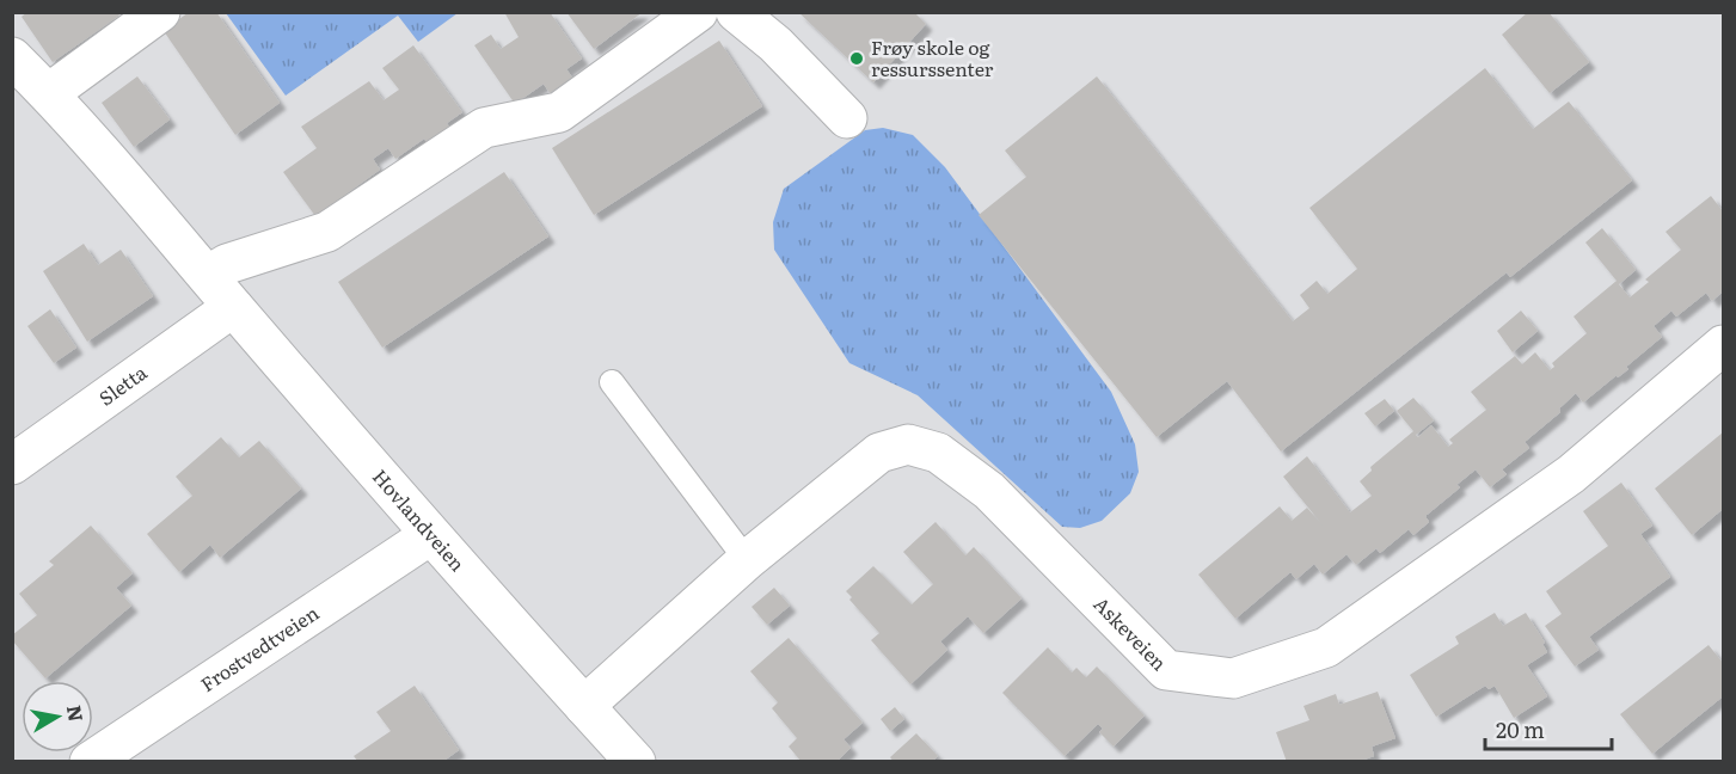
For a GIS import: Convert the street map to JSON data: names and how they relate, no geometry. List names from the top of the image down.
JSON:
{
  "streets": {
    "street": [
      "Sletta",
      "Hovlandveien",
      "Askeveien",
      "Frostvedtveien"
    ]
  },
  "crossings": [
    ["Sletta", "Hovlandveien"],
    ["Hovlandveien", "Askeveien"],
    ["Hovlandveien", "Frostvedtveien"]
  ],
  "places": ["Frøy skole og ressurssenter"],
  "scale_bar": "20 m",
  "north": "right"
}
